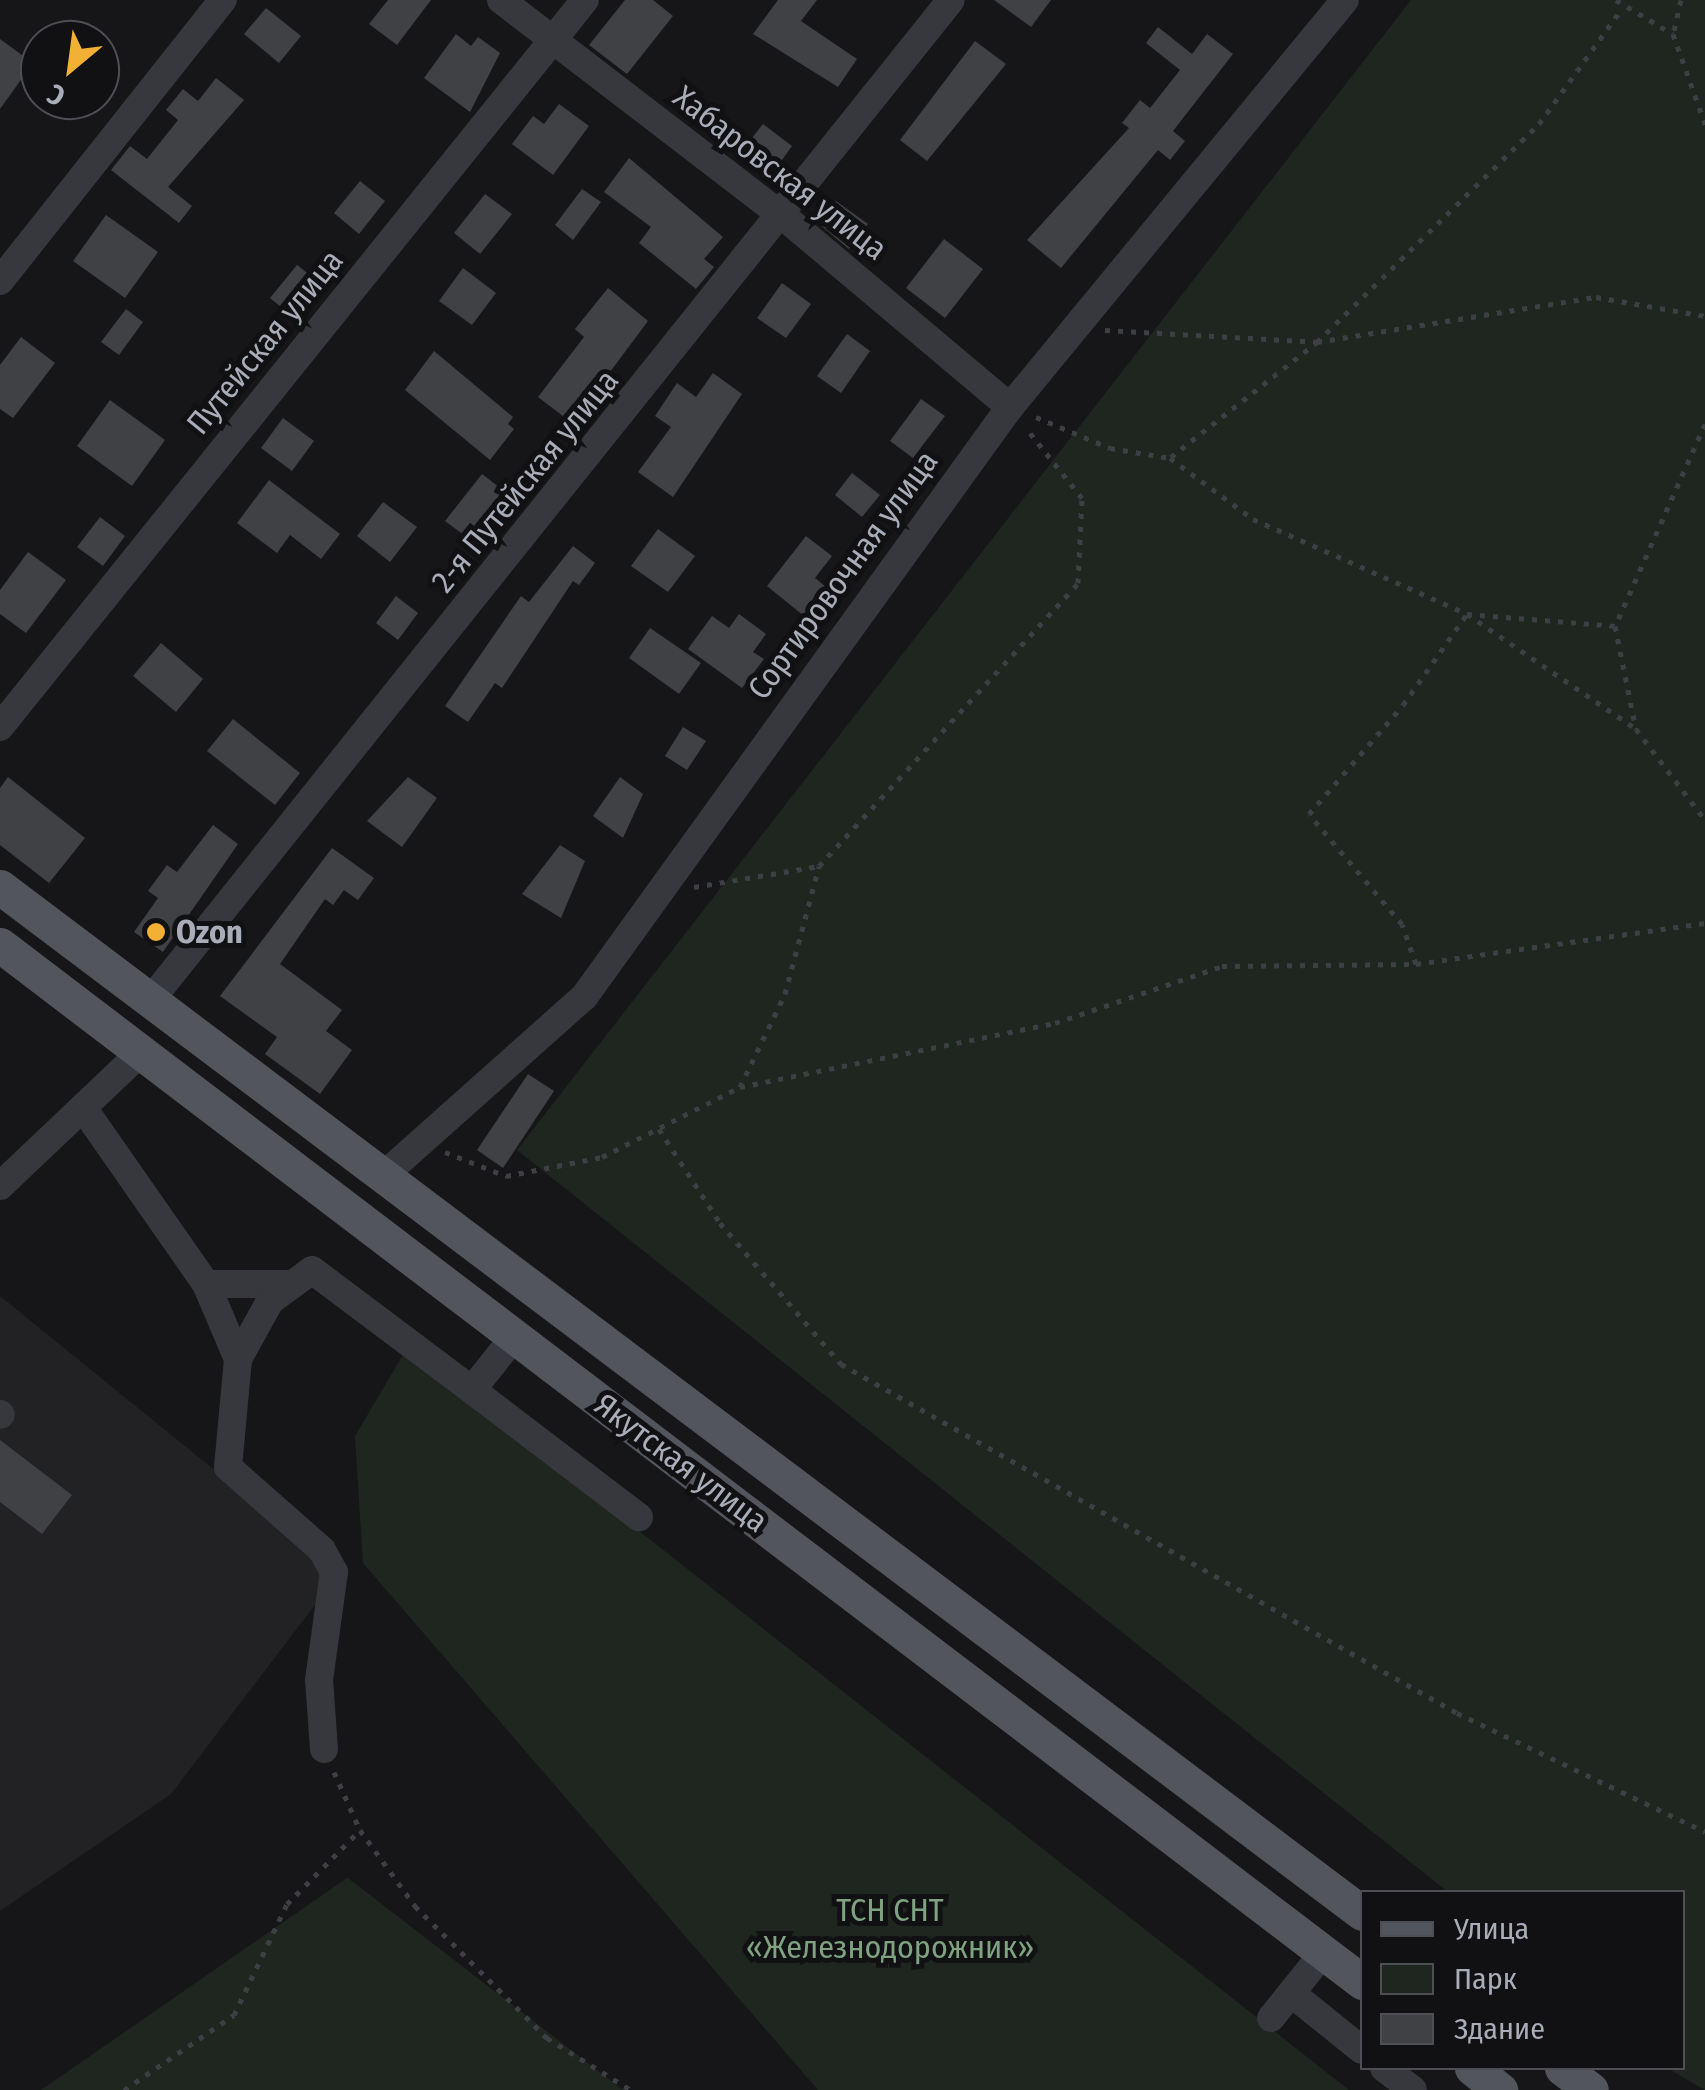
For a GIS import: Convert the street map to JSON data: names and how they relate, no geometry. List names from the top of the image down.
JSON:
{
  "streets": {
    "main road": ["Якутская улица"],
    "street": [
      "Хабаровская улица",
      "Путейская улица",
      "2-я Путейская улица",
      "Сортировочная улица"
    ]
  },
  "crossings": [
    ["Хабаровская улица", "Путейская улица"],
    ["Хабаровская улица", "2-я Путейская улица"],
    ["Хабаровская улица", "Сортировочная улица"],
    ["2-я Путейская улица", "Якутская улица"],
    ["Сортировочная улица", "Якутская улица"]
  ],
  "parks": ["ТСН СНТ «Железнодорожник»"],
  "places": ["Ozon"],
  "legend": ["Улица", "Парк", "Здание"],
  "north": "bottom left"
}
